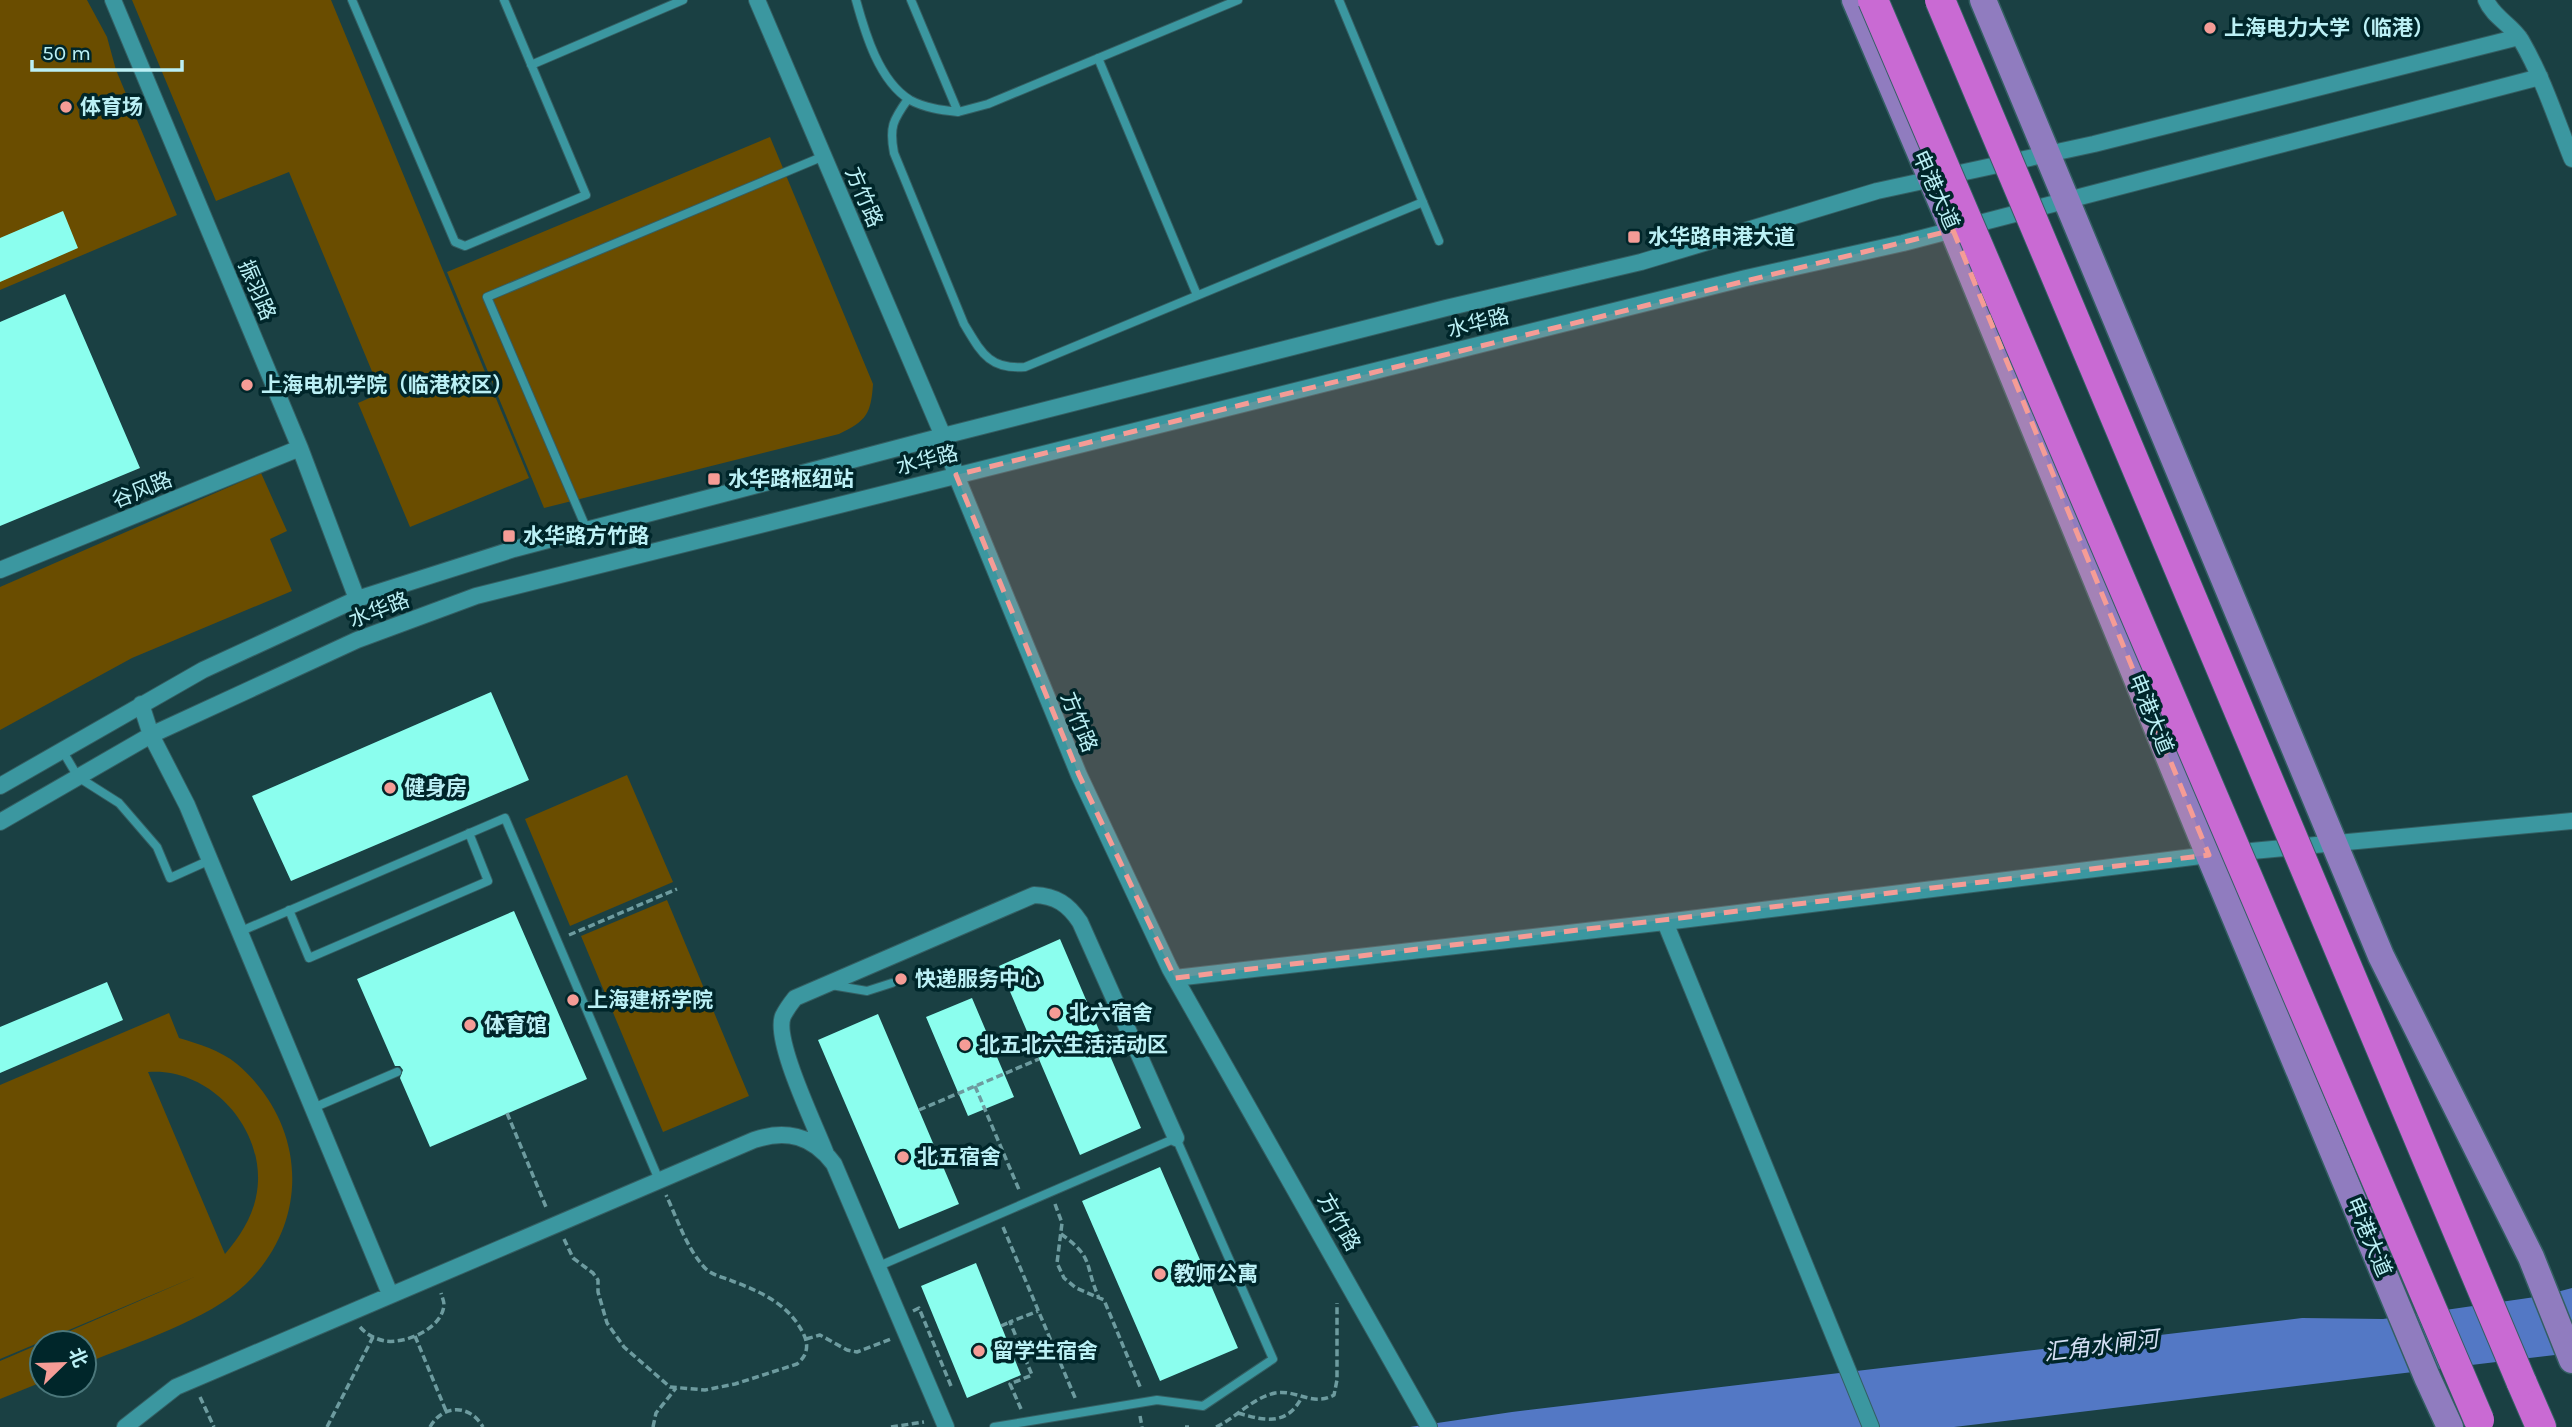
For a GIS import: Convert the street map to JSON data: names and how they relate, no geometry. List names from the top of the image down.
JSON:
{
  "streets": {
    "main road": ["申港大道"],
    "street": [
      "方竹路",
      "振羽路",
      "水华路",
      "谷风路"
    ]
  },
  "crossings": [
    ["申港大道", "水华路"],
    ["方竹路", "水华路"],
    ["振羽路", "水华路"],
    ["振羽路", "谷风路"]
  ],
  "water": ["汇角水闸河"],
  "places": {
    "other": [
      "上海电力大学（临港）",
      "体育场",
      "上海电机学院（临港校区）",
      "健身房",
      "快递服务中心",
      "上海建桥学院",
      "北六宿舍",
      "体育馆",
      "北五北六生活活动区",
      "北五宿舍",
      "教师公寓",
      "留学生宿舍"
    ],
    "transit": ["水华路申港大道", "水华路枢纽站", "水华路方竹路"]
  },
  "scale_bar": "50 m",
  "north": "top right"
}
